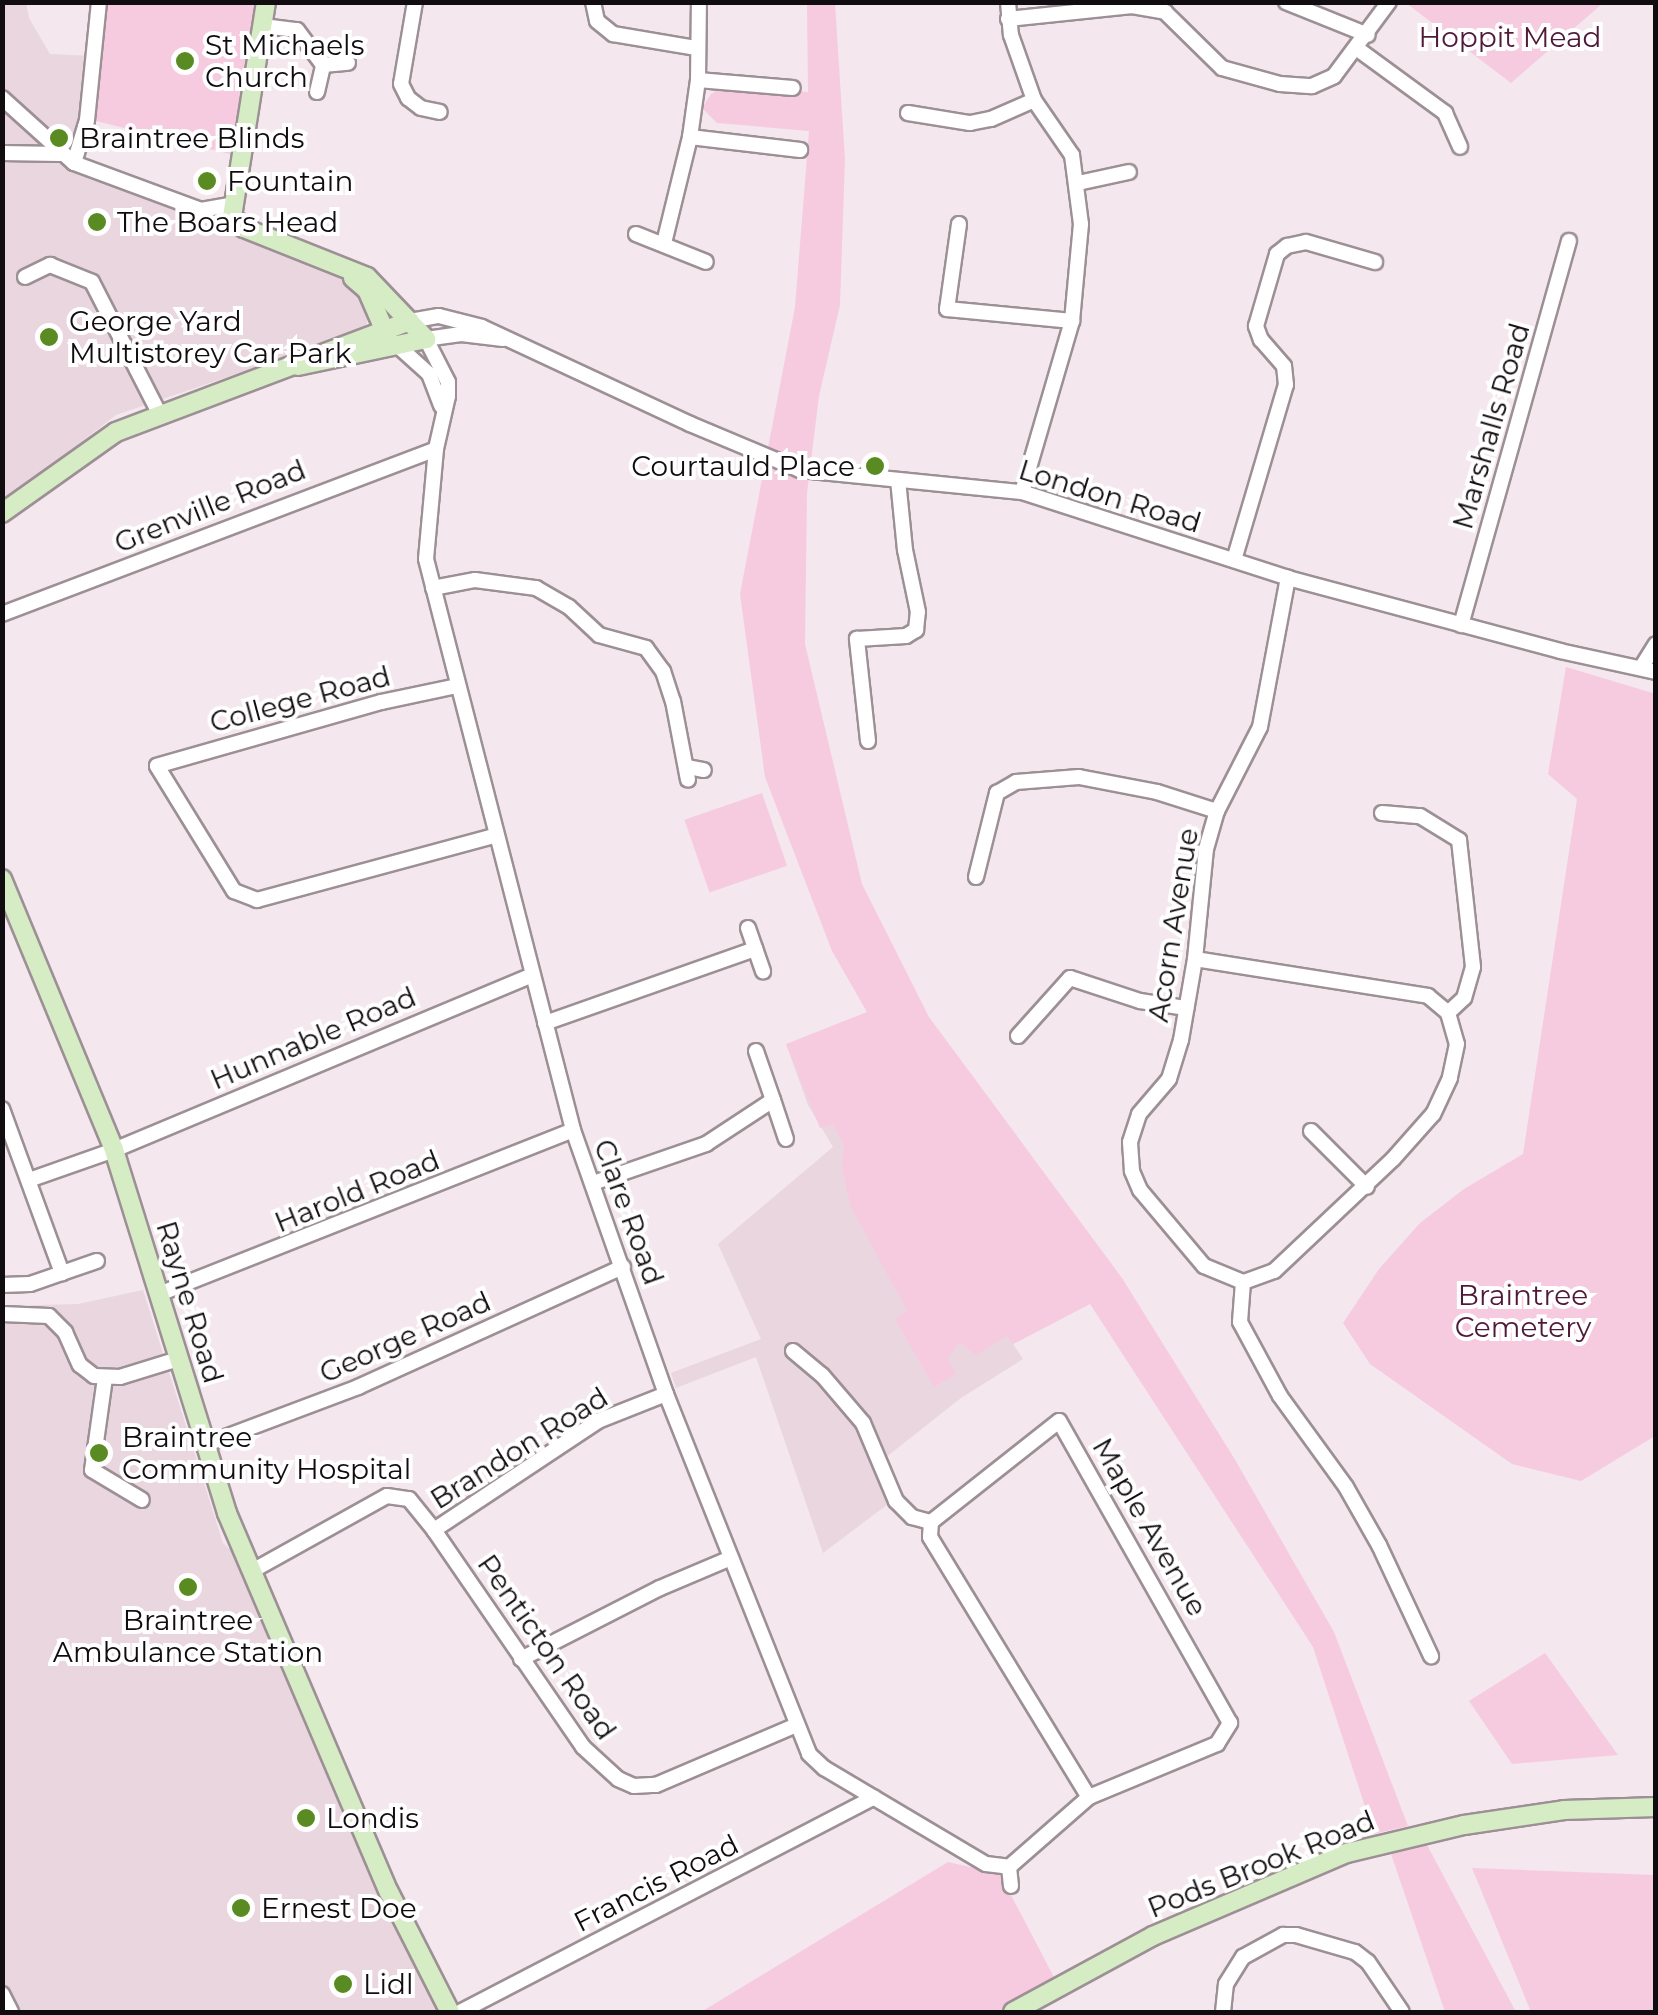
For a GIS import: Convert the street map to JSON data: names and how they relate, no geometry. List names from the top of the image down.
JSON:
{
  "streets": {
    "main road": ["Rayne Road", "Pods Brook Road"],
    "street": [
      "Marshalls Road",
      "London Road",
      "Grenville Road",
      "College Road",
      "Acorn Avenue",
      "Hunnable Road",
      "Harold Road",
      "Clare Road",
      "George Road",
      "Brandon Road",
      "Maple Avenue",
      "Penticton Road",
      "Francis Road"
    ]
  },
  "crossings": [
    ["Marshalls Road", "London Road"],
    ["London Road", "Acorn Avenue"],
    ["London Road", "Clare Road"],
    ["Grenville Road", "Clare Road"],
    ["College Road", "Clare Road"],
    ["Hunnable Road", "Clare Road"],
    ["Hunnable Road", "Rayne Road"],
    ["Harold Road", "Clare Road"],
    ["Harold Road", "Rayne Road"],
    ["Clare Road", "George Road"],
    ["Clare Road", "Brandon Road"],
    ["Clare Road", "Penticton Road"],
    ["Clare Road", "Francis Road"],
    ["Rayne Road", "George Road"],
    ["Rayne Road", "Brandon Road"],
    ["Brandon Road", "Penticton Road"]
  ],
  "parks": ["Hoppit Mead", "Braintree Cemetery"],
  "places": [
    "St Michaels Church",
    "Braintree Blinds",
    "Fountain",
    "The Boars Head",
    "George Yard Multistorey Car Park",
    "Courtauld Place",
    "Braintree Community Hospital",
    "Braintree Ambulance Station",
    "Londis",
    "Ernest Doe",
    "Lidl"
  ]
}
